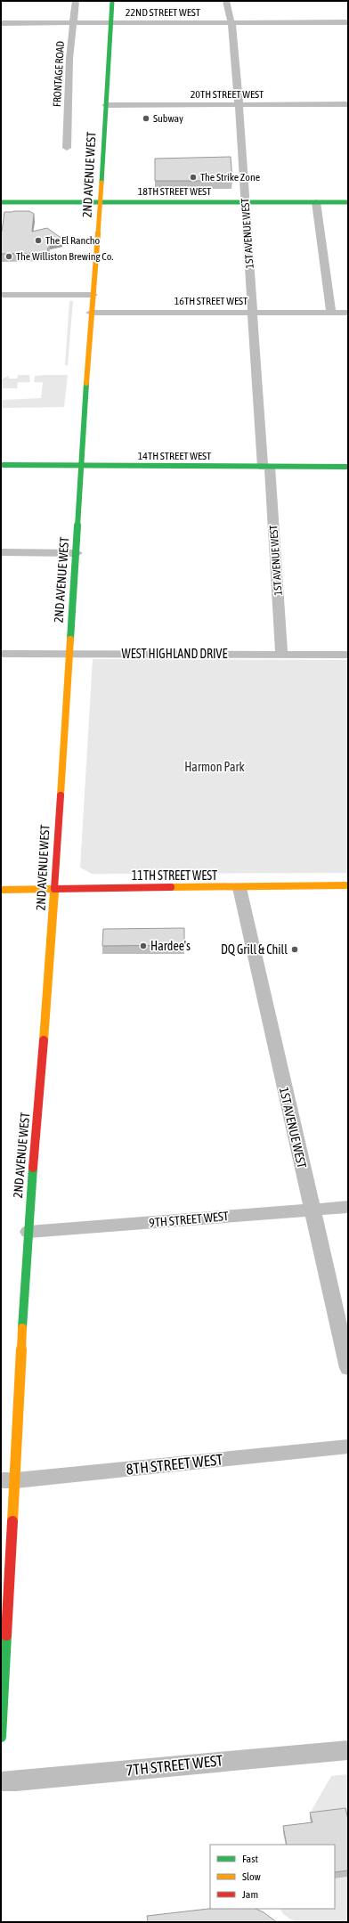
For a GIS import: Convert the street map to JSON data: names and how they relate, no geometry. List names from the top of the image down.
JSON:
{
  "streets": {
    "main road": [
      "2ND AVENUE WEST",
      "18TH STREET WEST",
      "14TH STREET WEST",
      "11TH STREET WEST"
    ],
    "street": [
      "22ND STREET WEST",
      "FRONTAGE ROAD",
      "20TH STREET WEST",
      "1ST AVENUE WEST",
      "16TH STREET WEST",
      "WEST HIGHLAND DRIVE",
      "9TH STREET WEST",
      "8TH STREET WEST",
      "7TH STREET WEST"
    ]
  },
  "crossings": [
    ["22ND STREET WEST", "FRONTAGE ROAD"],
    ["22ND STREET WEST", "2ND AVENUE WEST"],
    ["22ND STREET WEST", "1ST AVENUE WEST"],
    ["20TH STREET WEST", "2ND AVENUE WEST"],
    ["20TH STREET WEST", "1ST AVENUE WEST"],
    ["2ND AVENUE WEST", "18TH STREET WEST"],
    ["2ND AVENUE WEST", "16TH STREET WEST"],
    ["2ND AVENUE WEST", "14TH STREET WEST"],
    ["2ND AVENUE WEST", "WEST HIGHLAND DRIVE"],
    ["2ND AVENUE WEST", "11TH STREET WEST"],
    ["2ND AVENUE WEST", "9TH STREET WEST"],
    ["2ND AVENUE WEST", "8TH STREET WEST"],
    ["18TH STREET WEST", "1ST AVENUE WEST"],
    ["1ST AVENUE WEST", "16TH STREET WEST"],
    ["1ST AVENUE WEST", "14TH STREET WEST"],
    ["1ST AVENUE WEST", "WEST HIGHLAND DRIVE"],
    ["1ST AVENUE WEST", "11TH STREET WEST"],
    ["1ST AVENUE WEST", "9TH STREET WEST"]
  ],
  "parks": ["Harmon Park"],
  "places": [
    "Subway",
    "The Strike Zone",
    "The El Rancho",
    "The Williston Brewing Co.",
    "Hardee's",
    "DQ Grill & Chill"
  ],
  "legend": ["Fast", "Slow", "Jam"]
}
